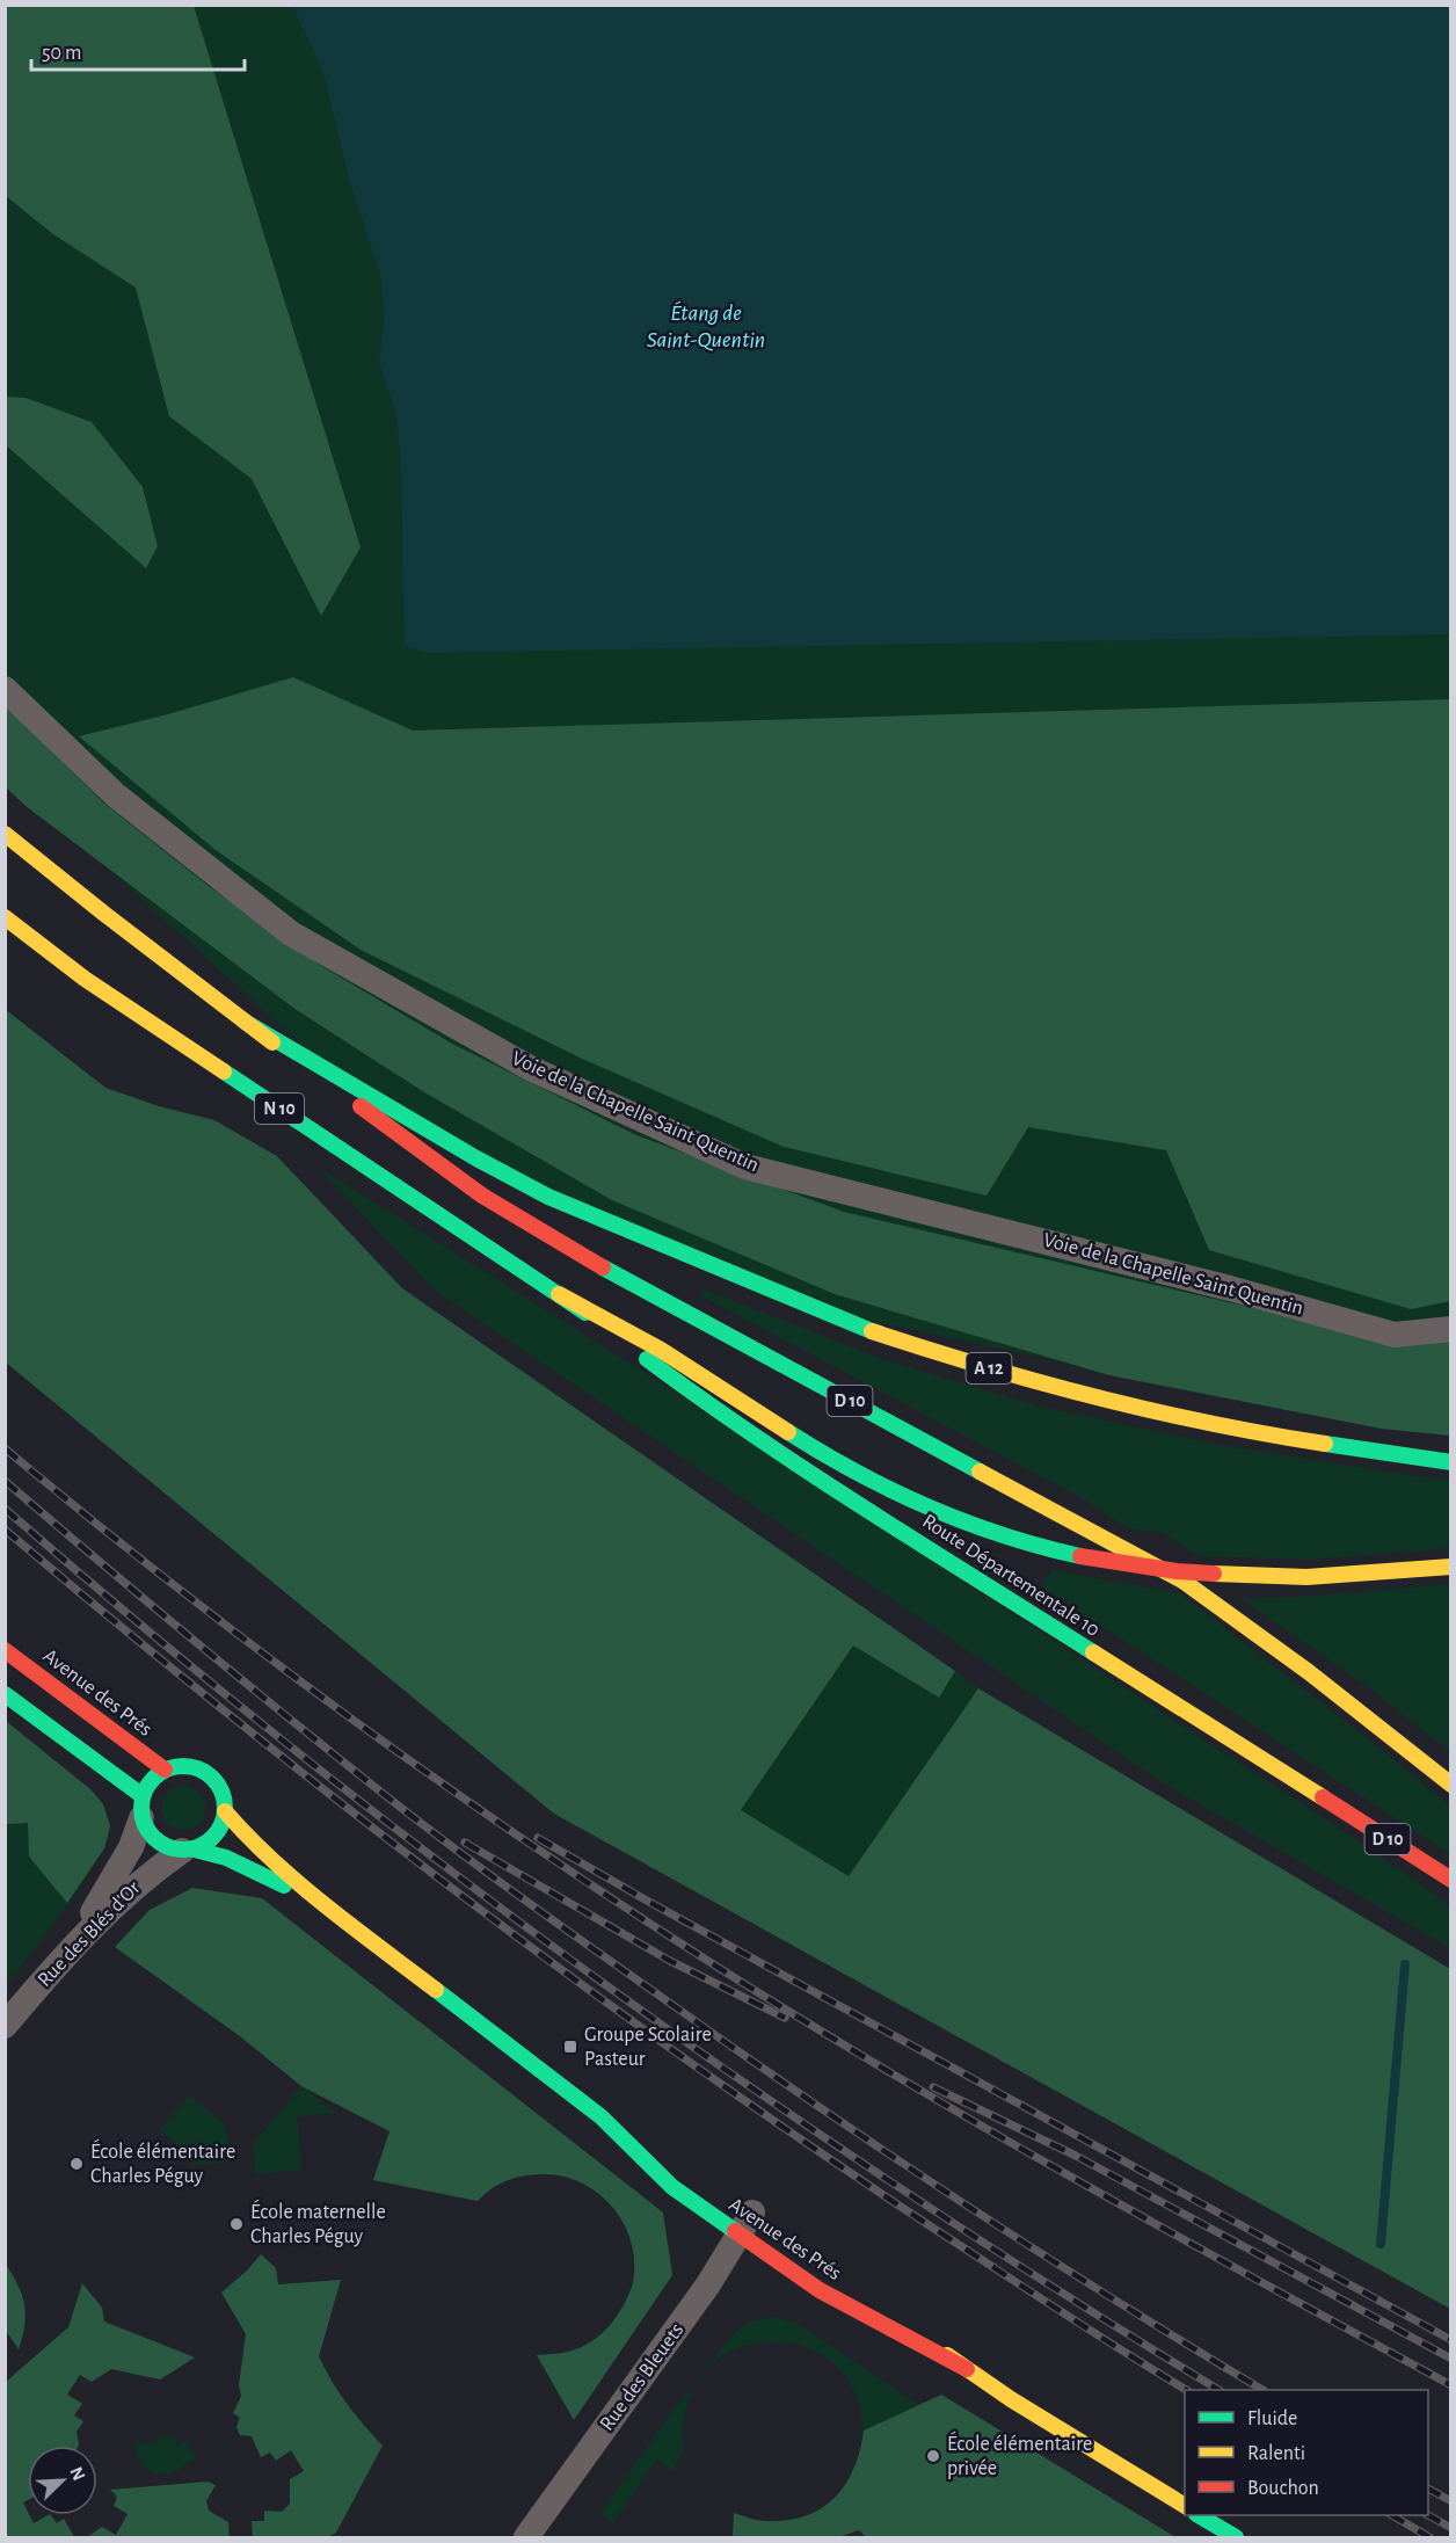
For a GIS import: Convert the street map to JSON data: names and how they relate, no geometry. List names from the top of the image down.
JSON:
{
  "streets": {
    "main road": [
      "N 10",
      "A 12",
      "D 10",
      "Route Départementale 10",
      "Avenue des Prés"
    ],
    "street": ["Voie de la Chapelle Saint Quentin", "Rue des Blés d'Or", "Rue des Bleuets"]
  },
  "crossings": [
    ["N 10", "Route Départementale 10"],
    ["A 12", "D 10"],
    ["Avenue des Prés", "Rue des Blés d'Or"],
    ["Avenue des Prés", "Rue des Bleuets"]
  ],
  "water": ["Étang de Saint-Quentin"],
  "places": {
    "transit": ["Groupe Scolaire Pasteur"],
    "other": ["École élémentaire Charles Péguy", "École maternelle Charles Péguy", "École élémentaire privée"]
  },
  "legend": ["Fluide", "Ralenti", "Bouchon"],
  "scale_bar": "50 m",
  "north": "top right"
}
